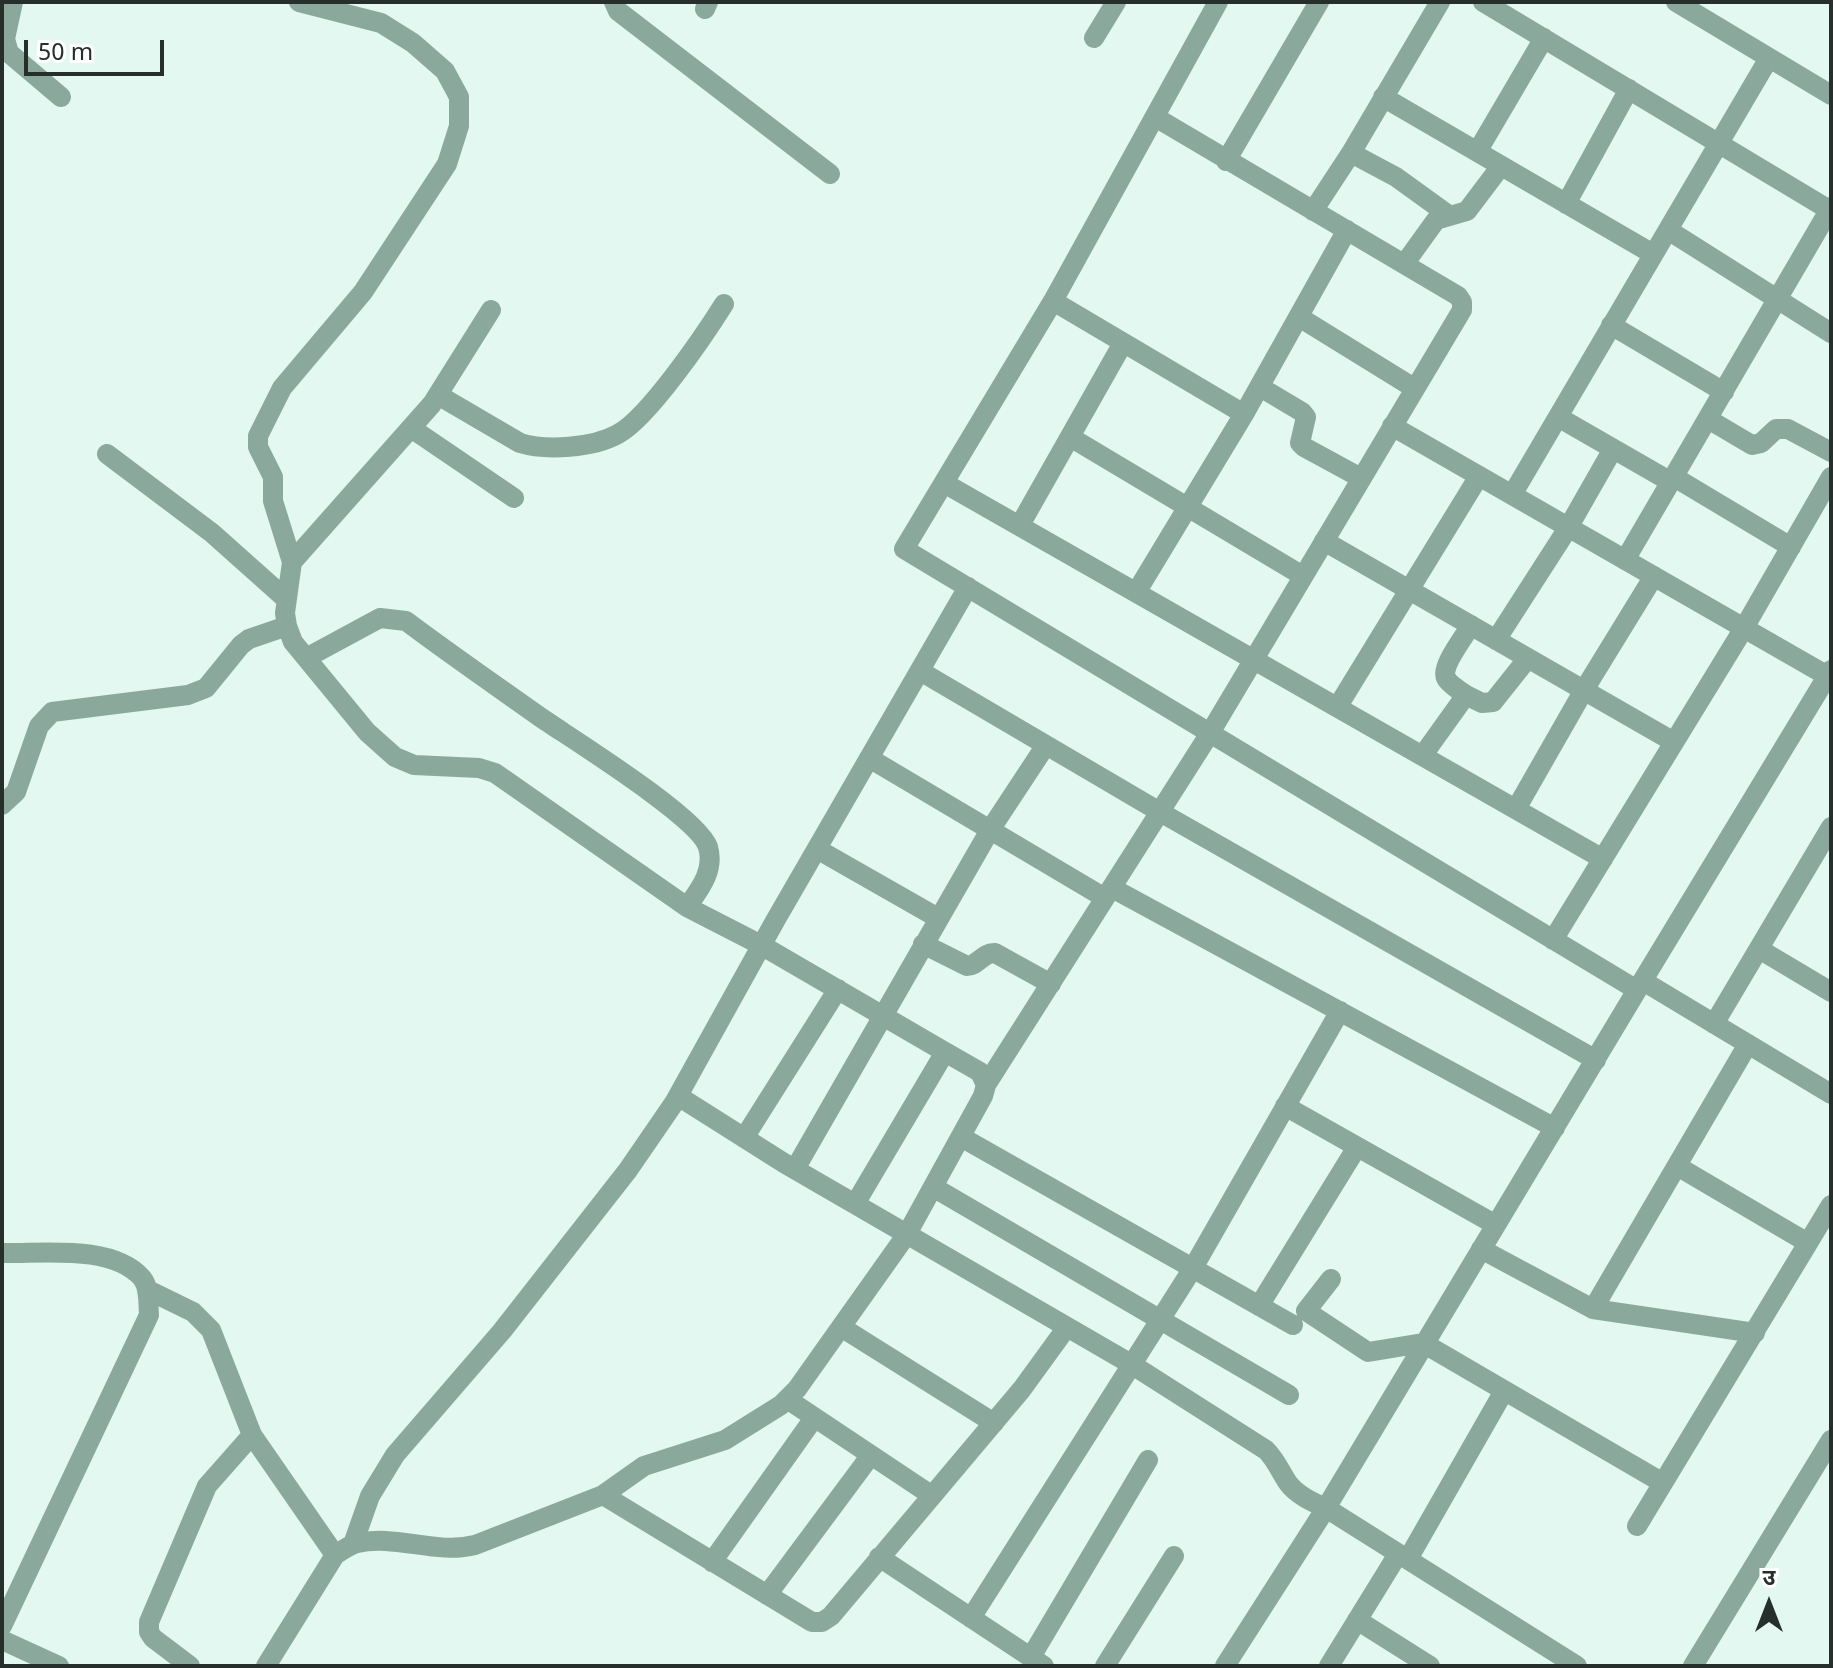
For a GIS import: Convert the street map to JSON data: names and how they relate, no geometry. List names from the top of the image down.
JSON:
{
  "scale_bar": "50 m",
  "north": "top"
}
